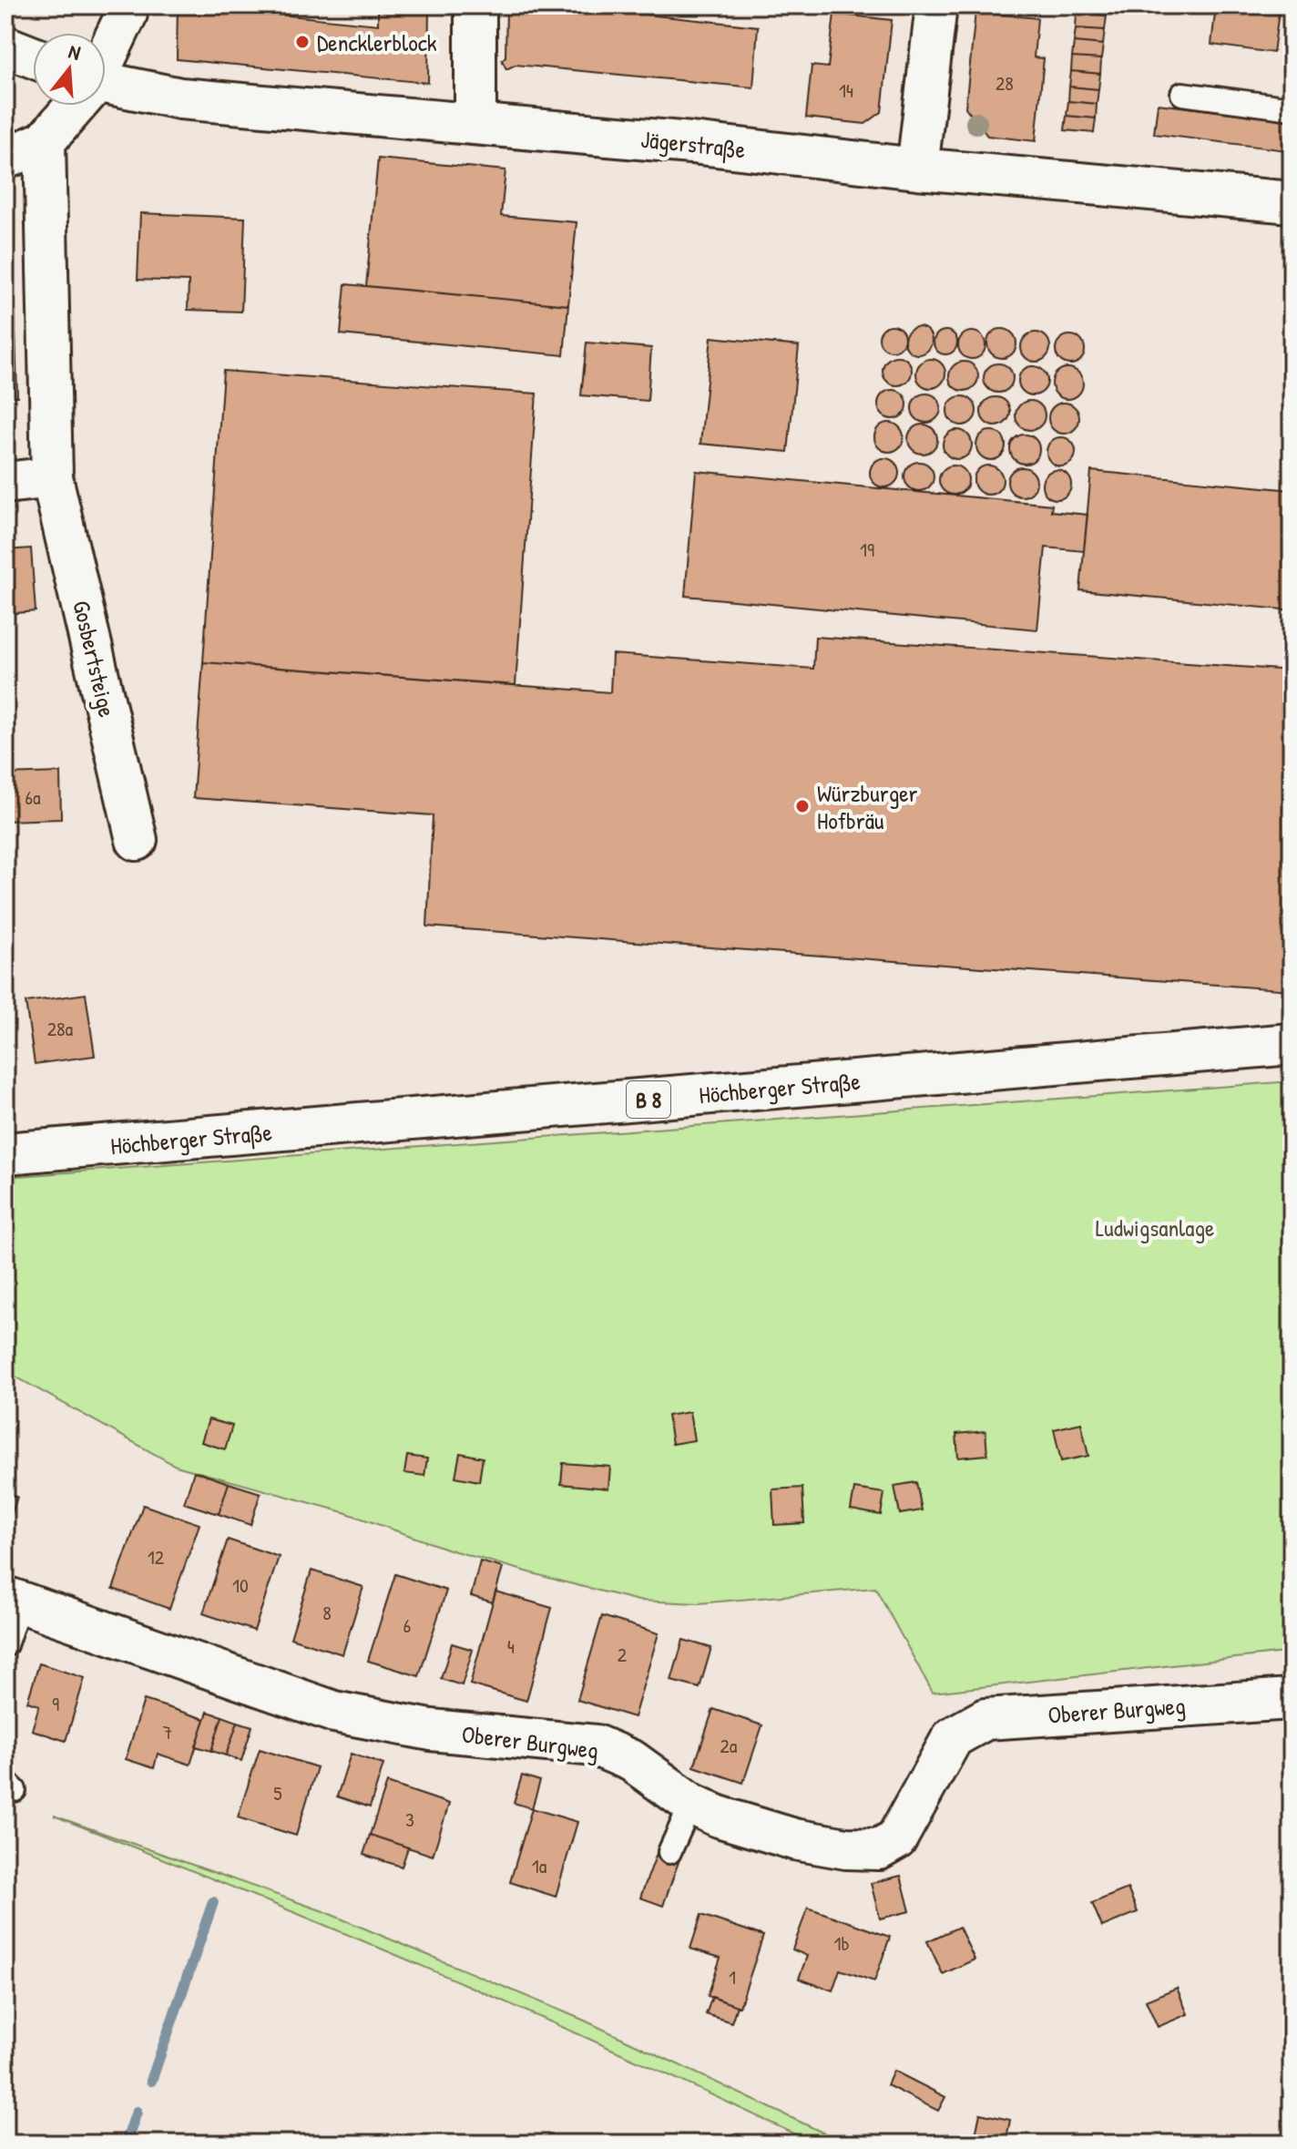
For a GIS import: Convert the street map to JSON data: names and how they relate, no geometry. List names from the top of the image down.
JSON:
{
  "streets": {
    "street": [
      "Jägerstraße",
      "Gosbertsteige",
      "Höchberger Straße",
      "B 8",
      "Oberer Burgweg"
    ]
  },
  "parks": ["Ludwigsanlage"],
  "places": ["Dencklerblock", "Würzburger Hofbräu"],
  "house_numbers": [
    "28",
    "14",
    "19",
    "6a",
    "28a",
    "12",
    "10",
    "8",
    "6",
    "4",
    "2",
    "9",
    "7",
    "2a",
    "5",
    "3",
    "1a",
    "1b",
    "1"
  ],
  "north": "top"
}
